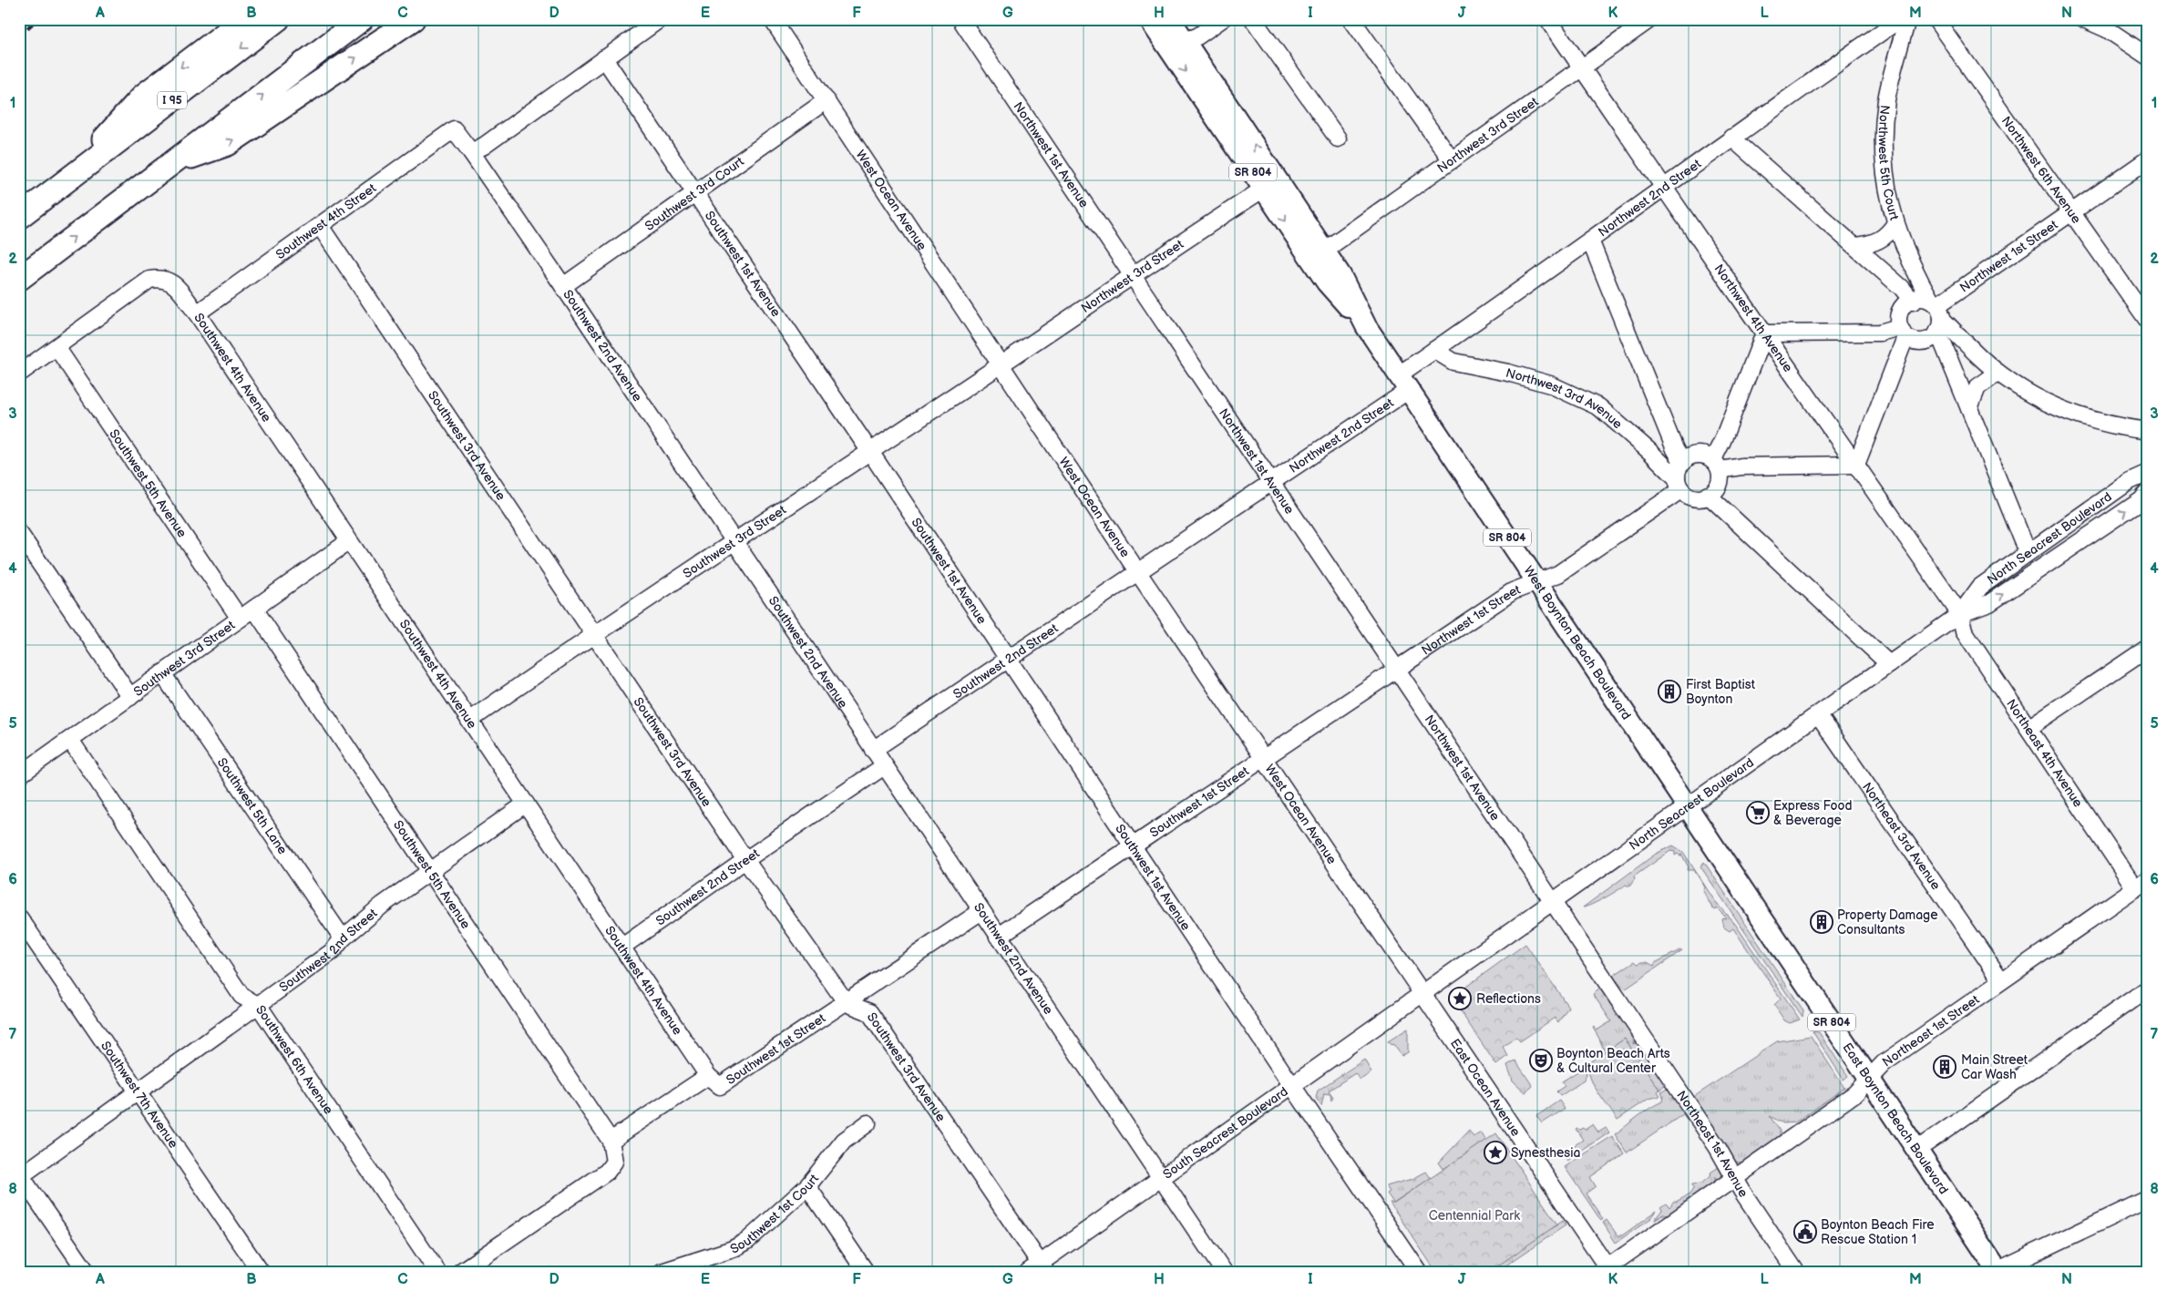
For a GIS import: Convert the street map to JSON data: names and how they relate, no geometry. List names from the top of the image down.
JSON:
{
  "streets": {
    "highway": ["I 95"],
    "main road": ["SR 804", "West Boynton Beach Boulevard", "East Boynton Beach Boulevard"],
    "street": [
      "Northwest 3rd Street",
      "Northwest 1st Avenue",
      "Northwest 5th Court",
      "Northwest 6th Avenue",
      "Southwest 3rd Court",
      "Northwest 2nd Street",
      "West Ocean Avenue",
      "Southwest 4th Street",
      "Northwest 1st Street",
      "Southwest 1st Avenue",
      "Northwest 4th Avenue",
      "Southwest 2nd Avenue",
      "Southwest 4th Avenue",
      "Northwest 3rd Avenue",
      "Southwest 3rd Avenue",
      "Southwest 5th Avenue",
      "North Seacrest Boulevard",
      "Southwest 3rd Street",
      "Southwest 2nd Street",
      "Northeast 4th Avenue",
      "Southwest 1st Street",
      "Southwest 5th Lane",
      "Northeast 3rd Avenue",
      "Northeast 1st Street",
      "Southwest 6th Avenue",
      "East Ocean Avenue",
      "Southwest 7th Avenue",
      "South Seacrest Boulevard",
      "Northeast 1st Avenue",
      "Southwest 1st Court"
    ]
  },
  "crossings": [
    ["Northwest 3rd Street", "Northwest 1st Avenue"],
    ["Northwest 3rd Street", "West Ocean Avenue"],
    ["Northwest 3rd Street", "Northwest 4th Avenue"],
    ["Northwest 3rd Street", "Southwest 3rd Street"],
    ["Northwest 3rd Street", "West Boynton Beach Boulevard"],
    ["Northwest 1st Avenue", "Northwest 2nd Street"],
    ["Northwest 1st Avenue", "Northwest 1st Street"],
    ["Northwest 1st Avenue", "North Seacrest Boulevard"],
    ["Northwest 1st Avenue", "Northeast 1st Avenue"],
    ["Northwest 5th Court", "Northwest 1st Street"],
    ["Northwest 6th Avenue", "Northwest 1st Street"],
    ["Southwest 3rd Court", "West Ocean Avenue"],
    ["Southwest 3rd Court", "Southwest 1st Avenue"],
    ["Southwest 3rd Court", "Southwest 2nd Avenue"],
    ["Northwest 2nd Street", "West Ocean Avenue"],
    ["Northwest 2nd Street", "Northwest 4th Avenue"],
    ["Northwest 2nd Street", "Northwest 3rd Avenue"],
    ["Northwest 2nd Street", "West Boynton Beach Boulevard"],
    ["Northwest 2nd Street", "Southwest 2nd Street"],
    ["West Ocean Avenue", "Northwest 1st Street"],
    ["West Ocean Avenue", "North Seacrest Boulevard"],
    ["West Ocean Avenue", "Southwest 3rd Street"],
    ["West Ocean Avenue", "Southwest 2nd Street"],
    ["West Ocean Avenue", "Southwest 1st Street"],
    ["West Ocean Avenue", "East Ocean Avenue"],
    ["West Ocean Avenue", "South Seacrest Boulevard"],
    ["Southwest 4th Street", "Southwest 2nd Avenue"],
    ["Southwest 4th Street", "Southwest 4th Avenue"],
    ["Southwest 4th Street", "Southwest 3rd Avenue"],
    ["Northwest 1st Street", "Northwest 3rd Avenue"],
    ["Northwest 1st Street", "West Boynton Beach Boulevard"],
    ["Northwest 1st Street", "Southwest 1st Street"],
    ["Southwest 1st Avenue", "Southwest 3rd Street"],
    ["Southwest 1st Avenue", "Southwest 2nd Street"],
    ["Southwest 1st Avenue", "Southwest 1st Street"],
    ["Southwest 1st Avenue", "South Seacrest Boulevard"],
    ["Northwest 4th Avenue", "North Seacrest Boulevard"],
    ["Northwest 4th Avenue", "Northeast 4th Avenue"],
    ["Southwest 2nd Avenue", "Southwest 3rd Street"],
    ["Southwest 2nd Avenue", "Southwest 2nd Street"],
    ["Southwest 2nd Avenue", "Southwest 1st Street"],
    ["Southwest 2nd Avenue", "South Seacrest Boulevard"],
    ["Southwest 4th Avenue", "Southwest 5th Avenue"],
    ["Southwest 4th Avenue", "Southwest 3rd Street"],
    ["Southwest 4th Avenue", "Southwest 2nd Street"],
    ["Southwest 4th Avenue", "Southwest 1st Street"],
    ["Southwest 3rd Avenue", "Southwest 3rd Street"],
    ["Southwest 3rd Avenue", "Southwest 2nd Street"],
    ["Southwest 3rd Avenue", "Southwest 1st Street"],
    ["Southwest 3rd Avenue", "South Seacrest Boulevard"],
    ["Southwest 5th Avenue", "Southwest 3rd Street"],
    ["Southwest 5th Avenue", "Southwest 2nd Street"],
    ["Southwest 5th Avenue", "Southwest 1st Street"],
    ["North Seacrest Boulevard", "West Boynton Beach Boulevard"],
    ["North Seacrest Boulevard", "Northeast 4th Avenue"],
    ["North Seacrest Boulevard", "Northeast 3rd Avenue"],
    ["North Seacrest Boulevard", "East Ocean Avenue"],
    ["North Seacrest Boulevard", "East Boynton Beach Boulevard"],
    ["North Seacrest Boulevard", "South Seacrest Boulevard"],
    ["North Seacrest Boulevard", "Northeast 1st Avenue"],
    ["Southwest 3rd Street", "Southwest 5th Lane"],
    ["Southwest 3rd Street", "Southwest 6th Avenue"],
    ["West Boynton Beach Boulevard", "East Boynton Beach Boulevard"],
    ["Southwest 2nd Street", "Southwest 5th Lane"],
    ["Southwest 2nd Street", "Southwest 6th Avenue"],
    ["Southwest 2nd Street", "Southwest 7th Avenue"],
    ["Northeast 4th Avenue", "Northeast 1st Street"],
    ["Northeast 3rd Avenue", "Northeast 1st Street"],
    ["Northeast 1st Street", "East Ocean Avenue"],
    ["Northeast 1st Street", "East Boynton Beach Boulevard"],
    ["Northeast 1st Street", "Northeast 1st Avenue"],
    ["East Ocean Avenue", "South Seacrest Boulevard"]
  ],
  "parks": ["Centennial Park"],
  "places": {
    "building": ["First Baptist Boynton", "Property Damage Consultants", "Main Street Car Wash"],
    "supermarket": ["Express Food & Beverage"],
    "place": ["Reflections", "Synesthesia"],
    "theatre": ["Boynton Beach Arts & Cultural Center"],
    "public building": ["Boynton Beach Fire Rescue Station 1"]
  },
  "grid": {
    "columns": [
      "A",
      "B",
      "C",
      "D",
      "E",
      "F",
      "G",
      "H",
      "I",
      "J",
      "K",
      "L",
      "M",
      "N"
    ],
    "rows": [
      "1",
      "2",
      "3",
      "4",
      "5",
      "6",
      "7",
      "8"
    ]
  }
}
